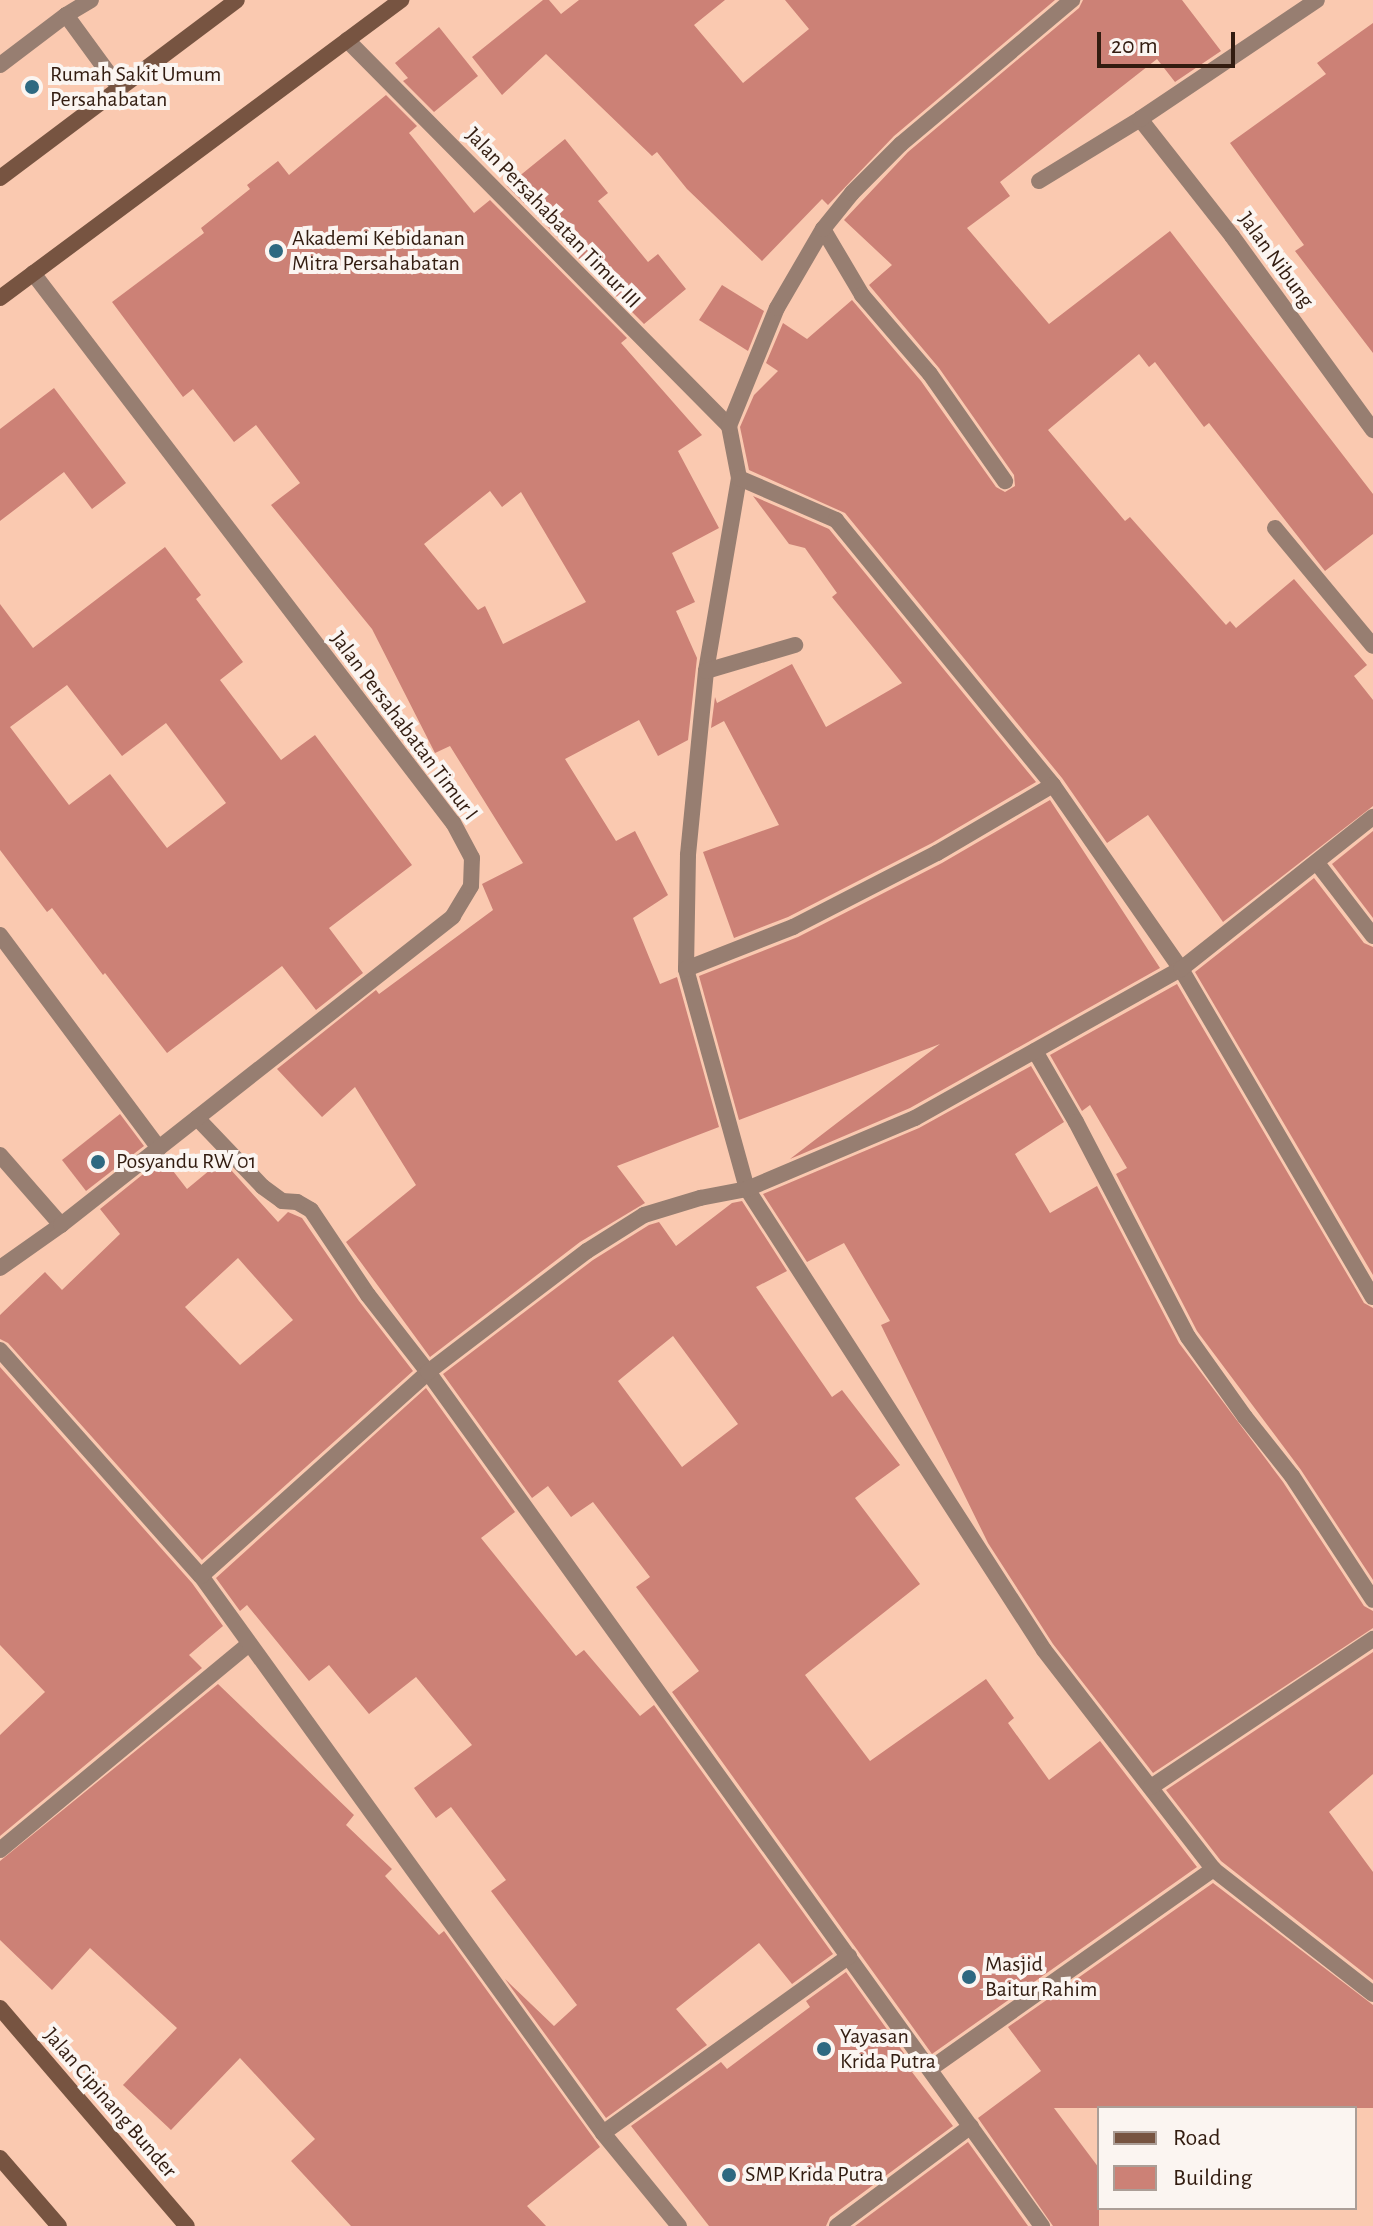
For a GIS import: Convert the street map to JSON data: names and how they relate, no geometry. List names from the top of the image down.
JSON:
{
  "streets": {
    "street": [
      "Jalan Persahabatan Timur III",
      "Jalan Nibung",
      "Jalan Persahabatan Timur I",
      "Jalan Cipinang Bunder"
    ]
  },
  "places": [
    "Rumah Sakit Umum Persahabatan",
    "Akademi Kebidanan Mitra Persahabatan",
    "Posyandu RW 01",
    "Masjid Baitur Rahim",
    "Yayasan Krida Putra",
    "SMP Krida Putra"
  ],
  "legend": ["Road", "Building"],
  "scale_bar": "20 m"
}
